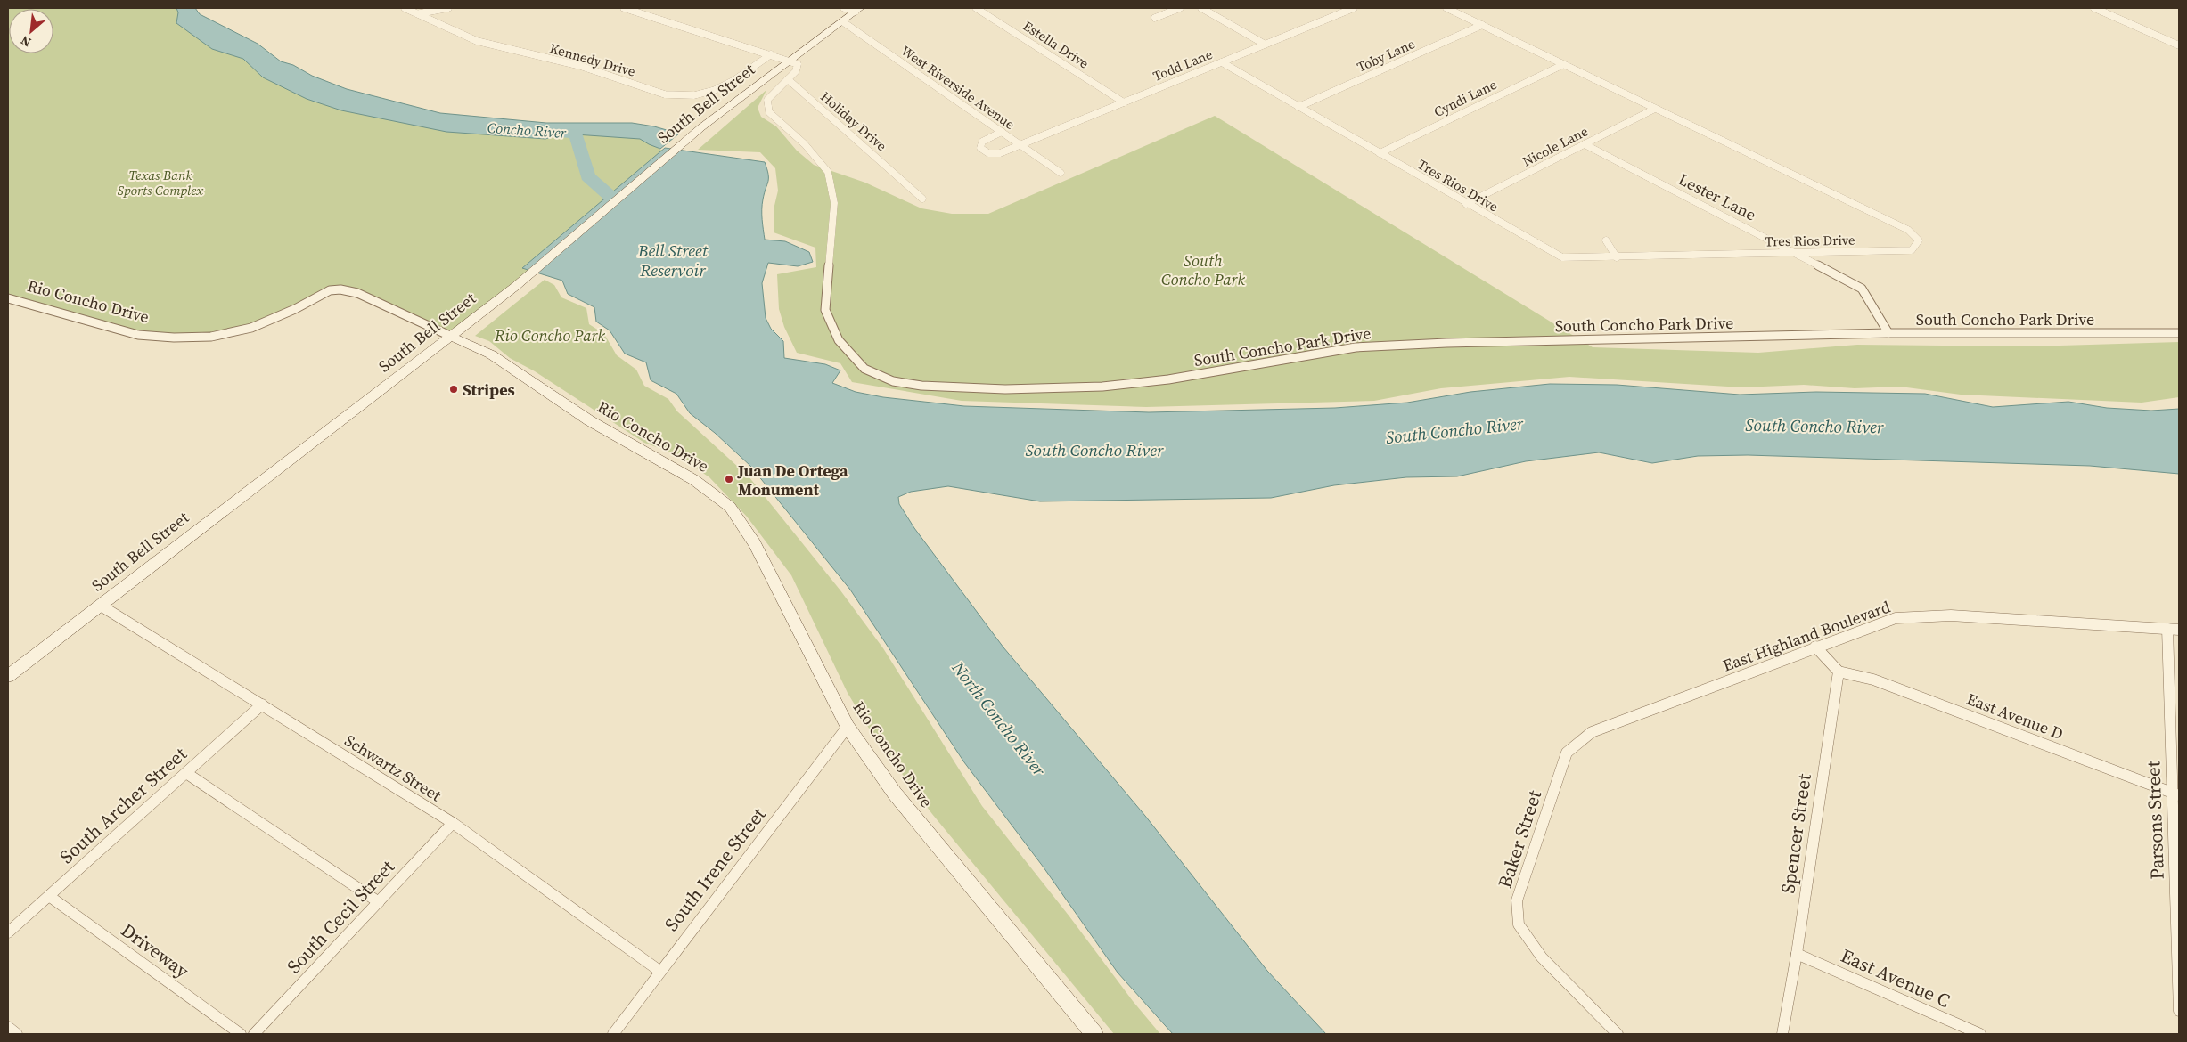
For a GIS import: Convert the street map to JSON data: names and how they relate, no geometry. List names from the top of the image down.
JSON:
{
  "streets": {
    "main road": ["South Bell Street", "Rio Concho Drive"],
    "street": [
      "Estella Drive",
      "Toby Lane",
      "Kennedy Drive",
      "Todd Lane",
      "West Riverside Avenue",
      "Cyndi Lane",
      "Holiday Drive",
      "Nicole Lane",
      "Tres Rios Drive",
      "Lester Lane",
      "South Concho Park Drive",
      "East Highland Boulevard",
      "East Avenue D",
      "Schwartz Street",
      "South Archer Street",
      "Parsons Street",
      "Spencer Street",
      "Baker Street",
      "South Irene Street",
      "South Cecil Street",
      "Driveway",
      "East Avenue C"
    ]
  },
  "crossings": [
    ["Estella Drive", "Todd Lane"],
    ["Toby Lane", "Tres Rios Drive"],
    ["Todd Lane", "West Riverside Avenue"],
    ["Todd Lane", "Tres Rios Drive"],
    ["West Riverside Avenue", "South Bell Street"],
    ["Cyndi Lane", "Tres Rios Drive"],
    ["South Bell Street", "Rio Concho Drive"],
    ["South Bell Street", "Schwartz Street"],
    ["Holiday Drive", "South Concho Park Drive"],
    ["Nicole Lane", "Tres Rios Drive"],
    ["Nicole Lane", "Lester Lane"],
    ["Tres Rios Drive", "Lester Lane"],
    ["Lester Lane", "South Concho Park Drive"],
    ["Rio Concho Drive", "South Irene Street"],
    ["East Highland Boulevard", "Parsons Street"],
    ["East Highland Boulevard", "Baker Street"],
    ["East Avenue D", "Parsons Street"],
    ["East Avenue D", "Spencer Street"],
    ["Schwartz Street", "South Archer Street"],
    ["Schwartz Street", "South Irene Street"],
    ["Schwartz Street", "South Cecil Street"],
    ["South Archer Street", "Driveway"],
    ["Spencer Street", "East Avenue C"]
  ],
  "water": [
    "Concho River",
    "Bell Street Reservoir",
    "South Concho River",
    "North Concho River"
  ],
  "parks": ["Texas Bank Sports Complex", "South Concho Park", "Rio Concho Park"],
  "places": ["Stripes", "Juan De Ortega Monument"],
  "north": "bottom left"
}
